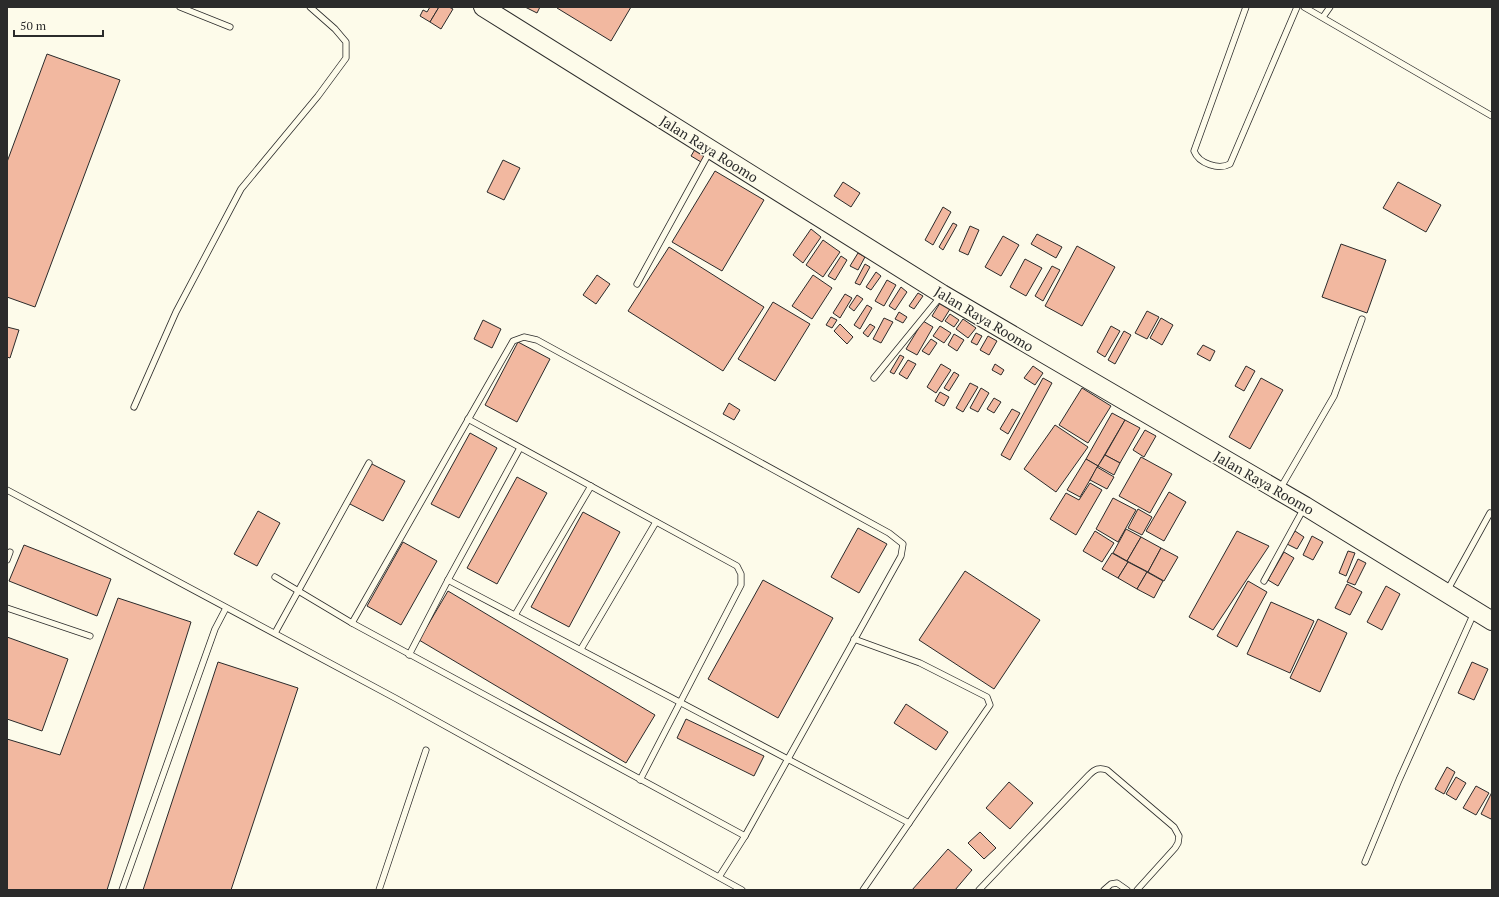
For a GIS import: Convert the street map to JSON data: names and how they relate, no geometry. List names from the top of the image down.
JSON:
{
  "streets": {
    "highway": ["Jalan Raya Roomo"]
  },
  "scale_bar": "50 m"
}
